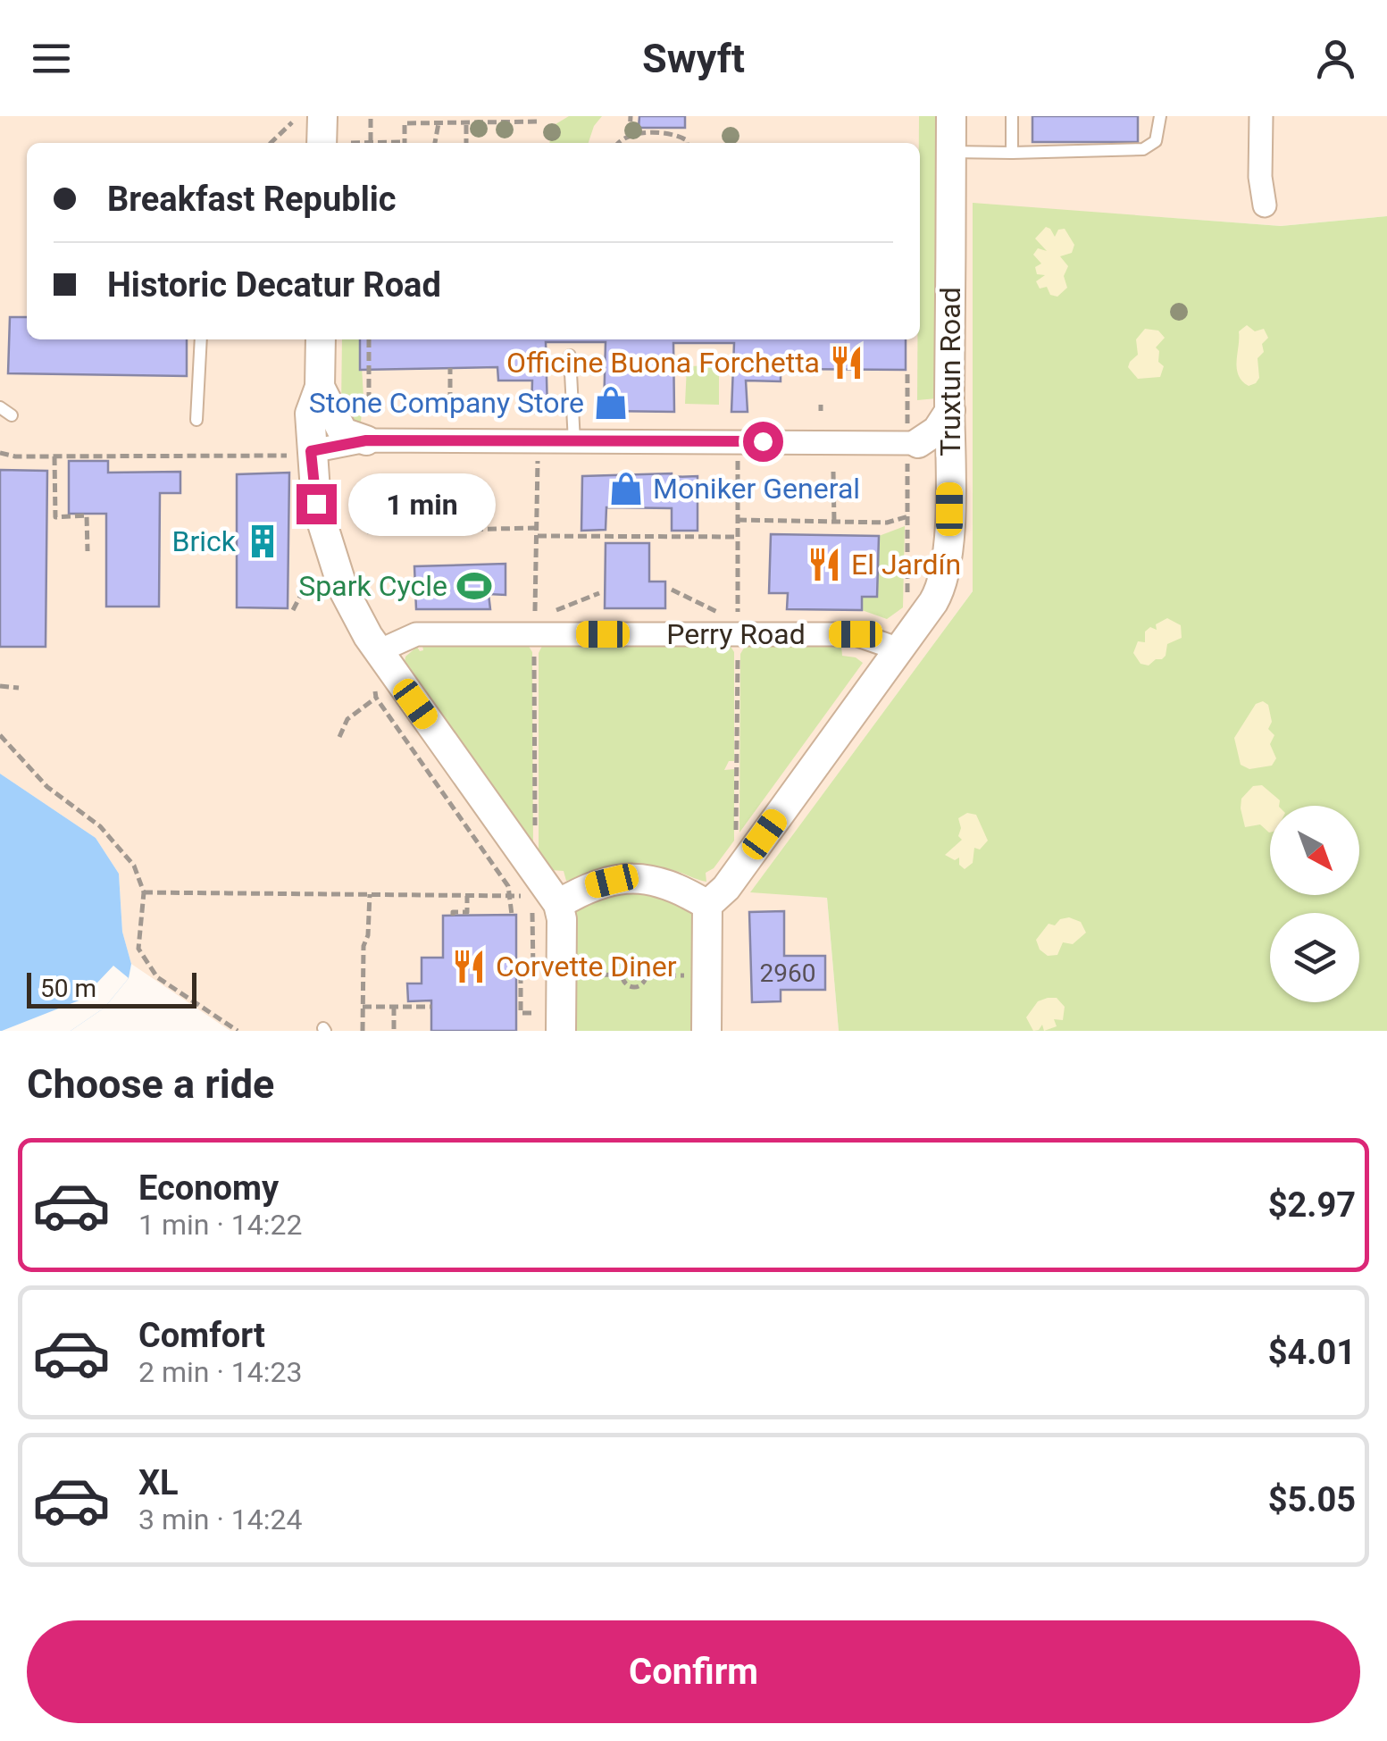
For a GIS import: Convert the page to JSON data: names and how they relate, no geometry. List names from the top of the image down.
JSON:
{
  "streets": {
    "street": ["Truxtun Road", "Perry Road"]
  },
  "crossings": [
    ["Truxtun Road", "Perry Road"]
  ],
  "places": {
    "restaurant": ["Officine Buona Forchetta", "El Jardín", "Corvette Diner"],
    "shop": ["Stone Company Store", "Moniker General"],
    "building": ["Brick"],
    "sports": ["Spark Cycle"]
  },
  "house_numbers": ["2960"],
  "scale_bar": "50 m",
  "north": "bottom right",
  "page": {
    "header": "Swyft",
    "banner": ["Breakfast Republic", "Historic Decatur Road"],
    "bubble": "1 min",
    "scale": "50 m",
    "heading": "Choose a ride",
    "list": [
      {
        "name": "Economy",
        "note": "1 min · 14:22",
        "value": "$2.97"
      },
      {
        "name": "Comfort",
        "note": "2 min · 14:23",
        "value": "$4.01"
      },
      {
        "name": "XL",
        "note": "3 min · 14:24",
        "value": "$5.05"
      }
    ],
    "buttons": "Confirm"
  }
}
